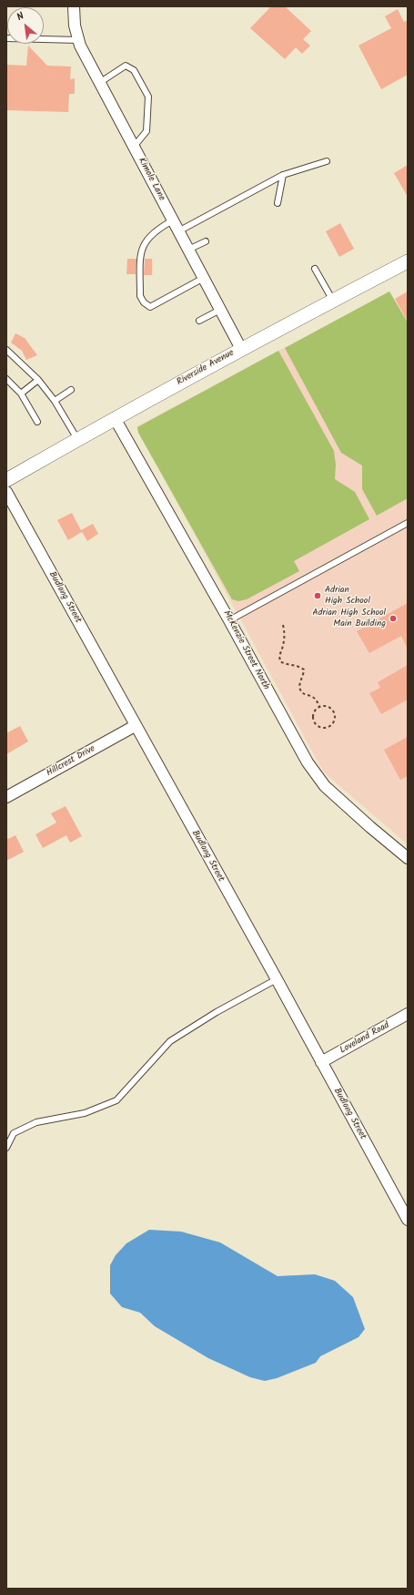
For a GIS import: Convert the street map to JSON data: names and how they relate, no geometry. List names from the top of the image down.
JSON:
{
  "streets": {
    "street": [
      "Kimole Lane",
      "Riverside Avenue",
      "Budlong Street",
      "McKenzie Street North",
      "Hillcrest Drive",
      "Loveland Road"
    ]
  },
  "crossings": [
    ["Kimole Lane", "Riverside Avenue"],
    ["Riverside Avenue", "McKenzie Street North"],
    ["Budlong Street", "Hillcrest Drive"],
    ["Budlong Street", "Loveland Road"]
  ],
  "places": ["Adrian High School", "Adrian High School Main Building"],
  "north": "top left"
}
